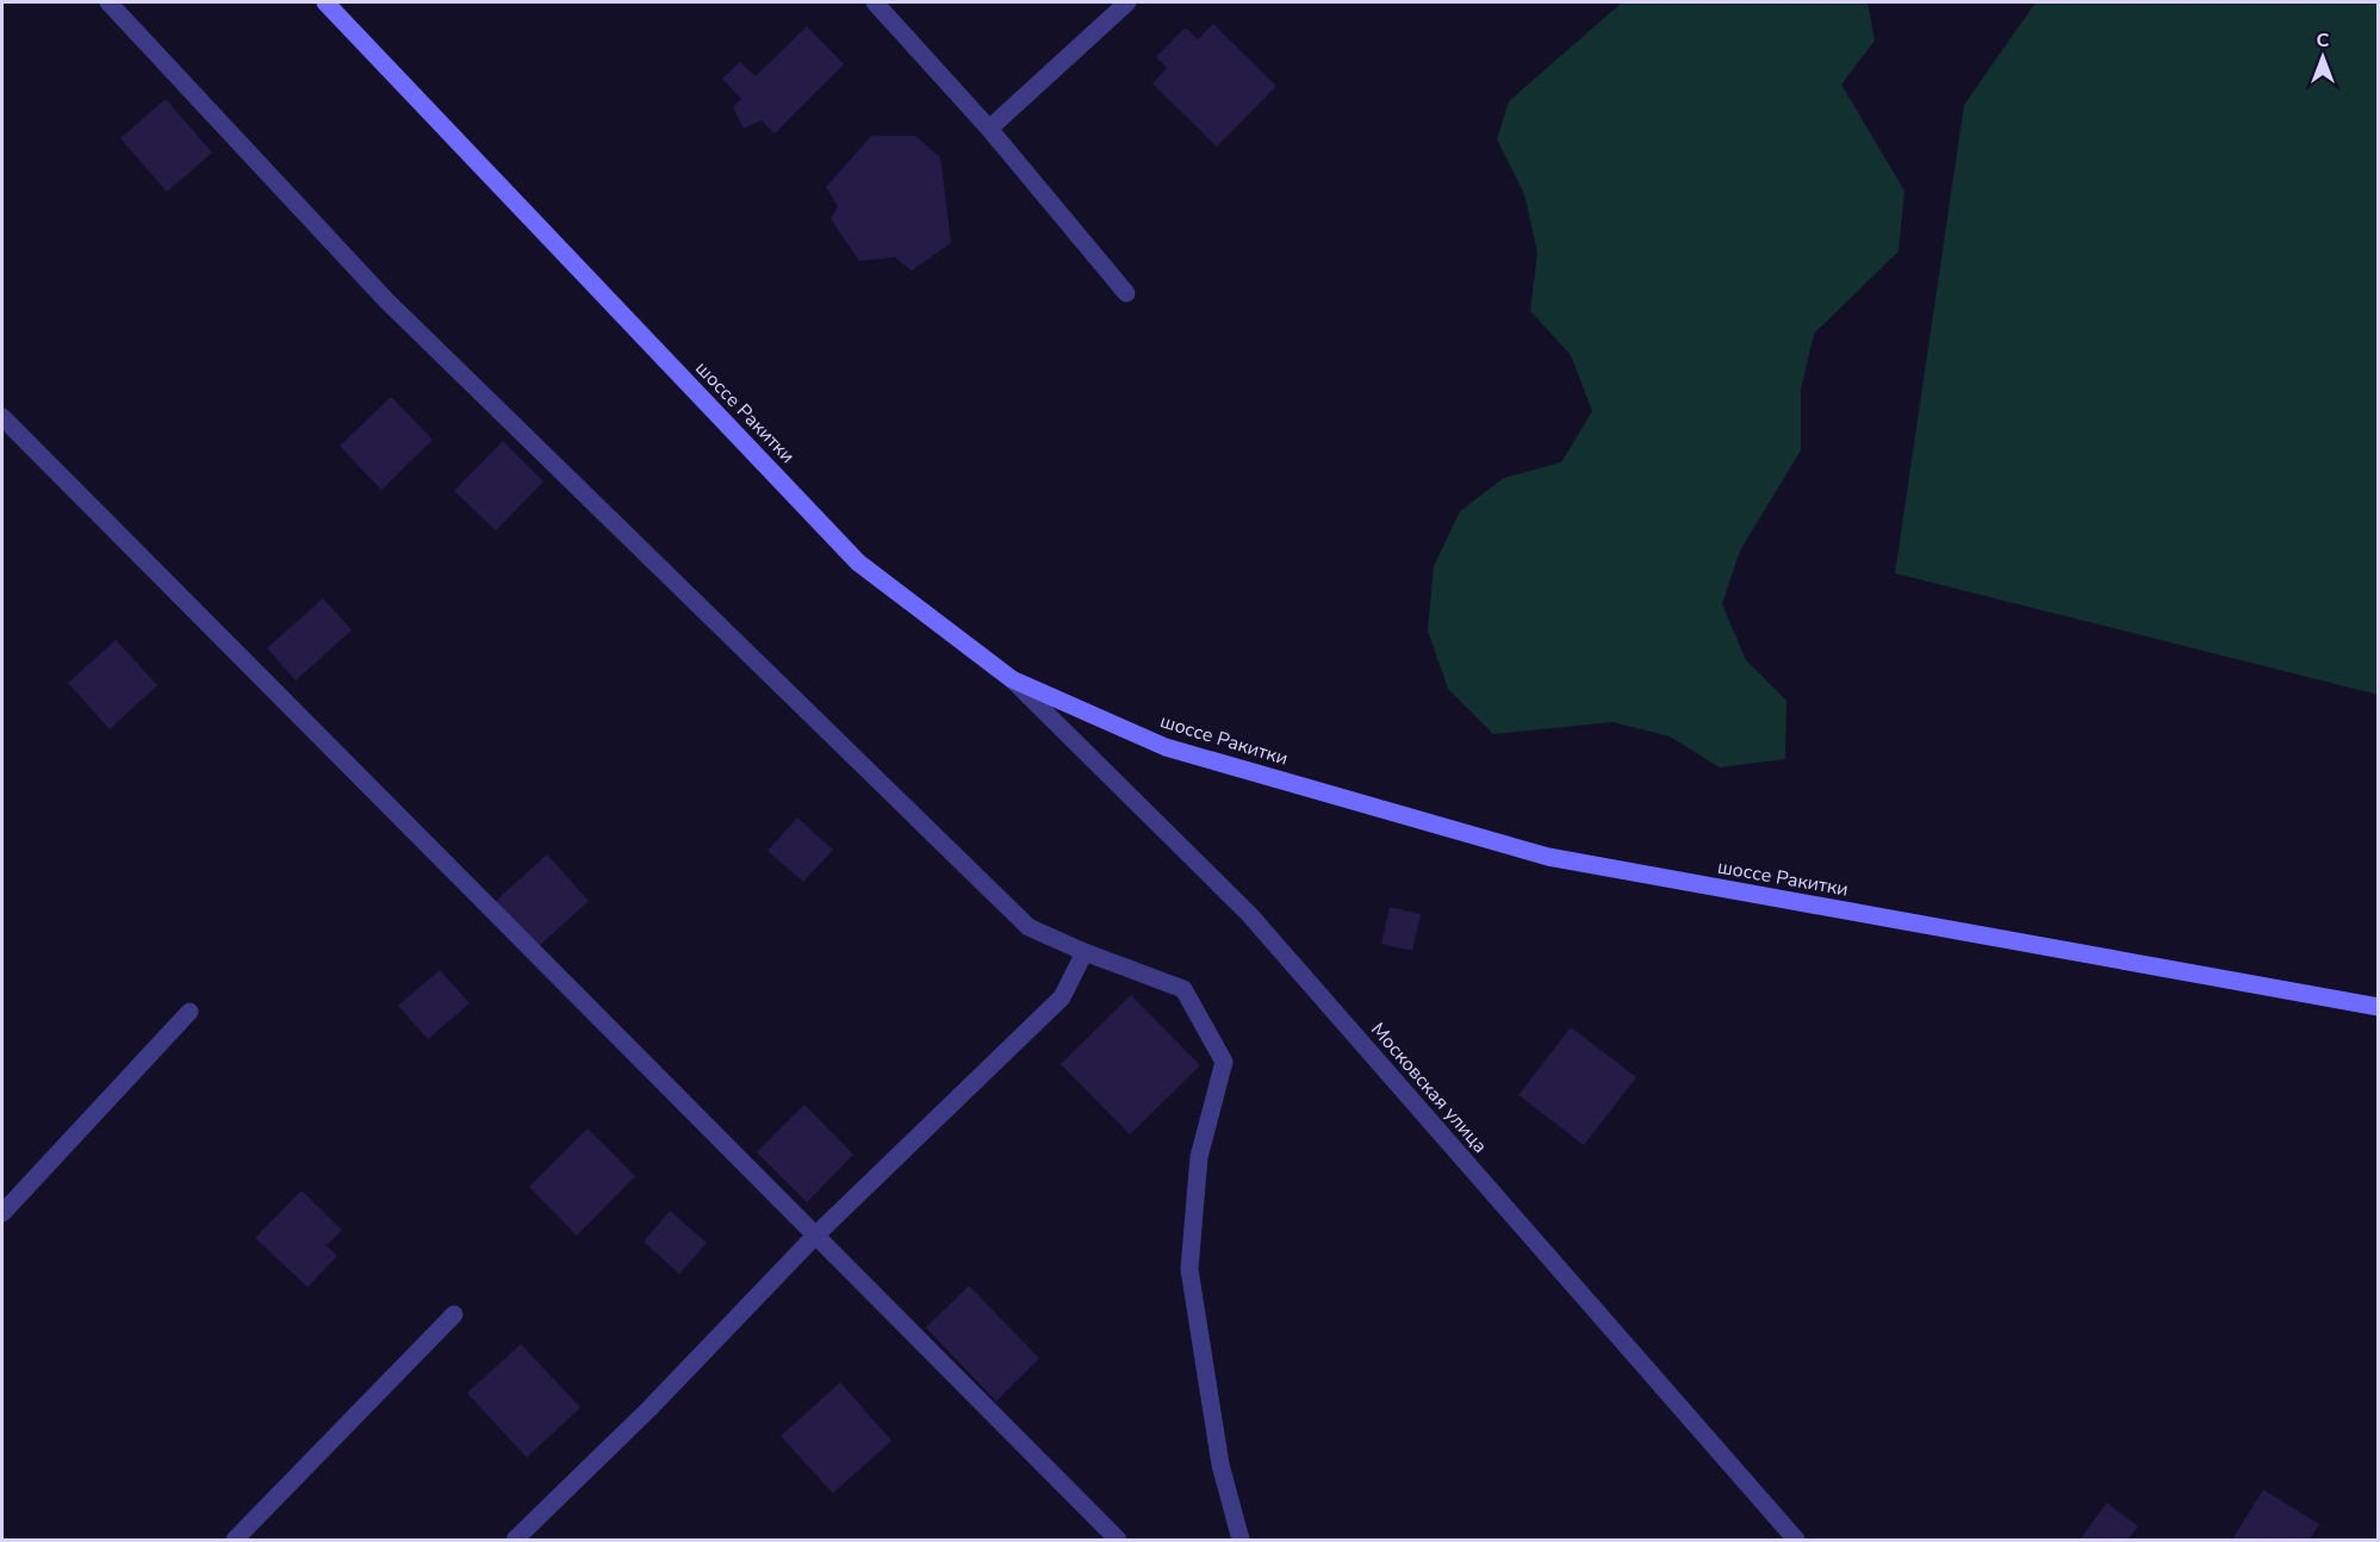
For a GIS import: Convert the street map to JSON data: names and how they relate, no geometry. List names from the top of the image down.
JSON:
{
  "streets": {
    "main road": ["шоссе Ракитки"],
    "street": ["Московская улица"]
  },
  "crossings": [
    ["шоссе Ракитки", "Московская улица"]
  ],
  "north": "top"
}
